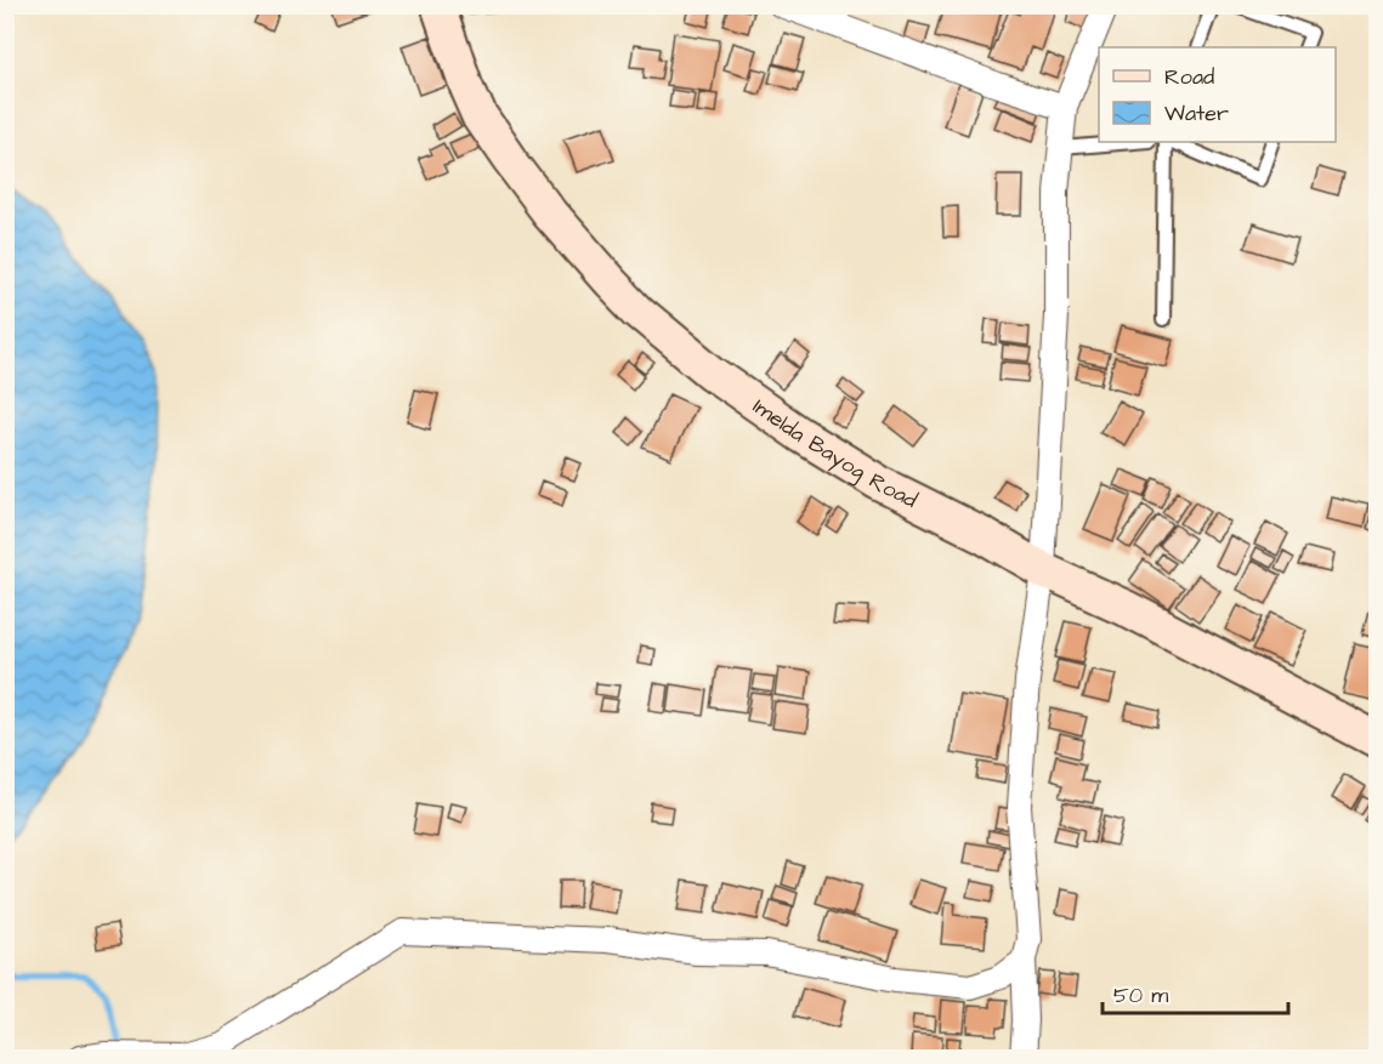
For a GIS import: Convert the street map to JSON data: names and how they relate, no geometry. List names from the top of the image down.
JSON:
{
  "streets": {
    "main road": ["Imelda Bayog Road"]
  },
  "legend": ["Road", "Water"],
  "scale_bar": "50 m"
}
